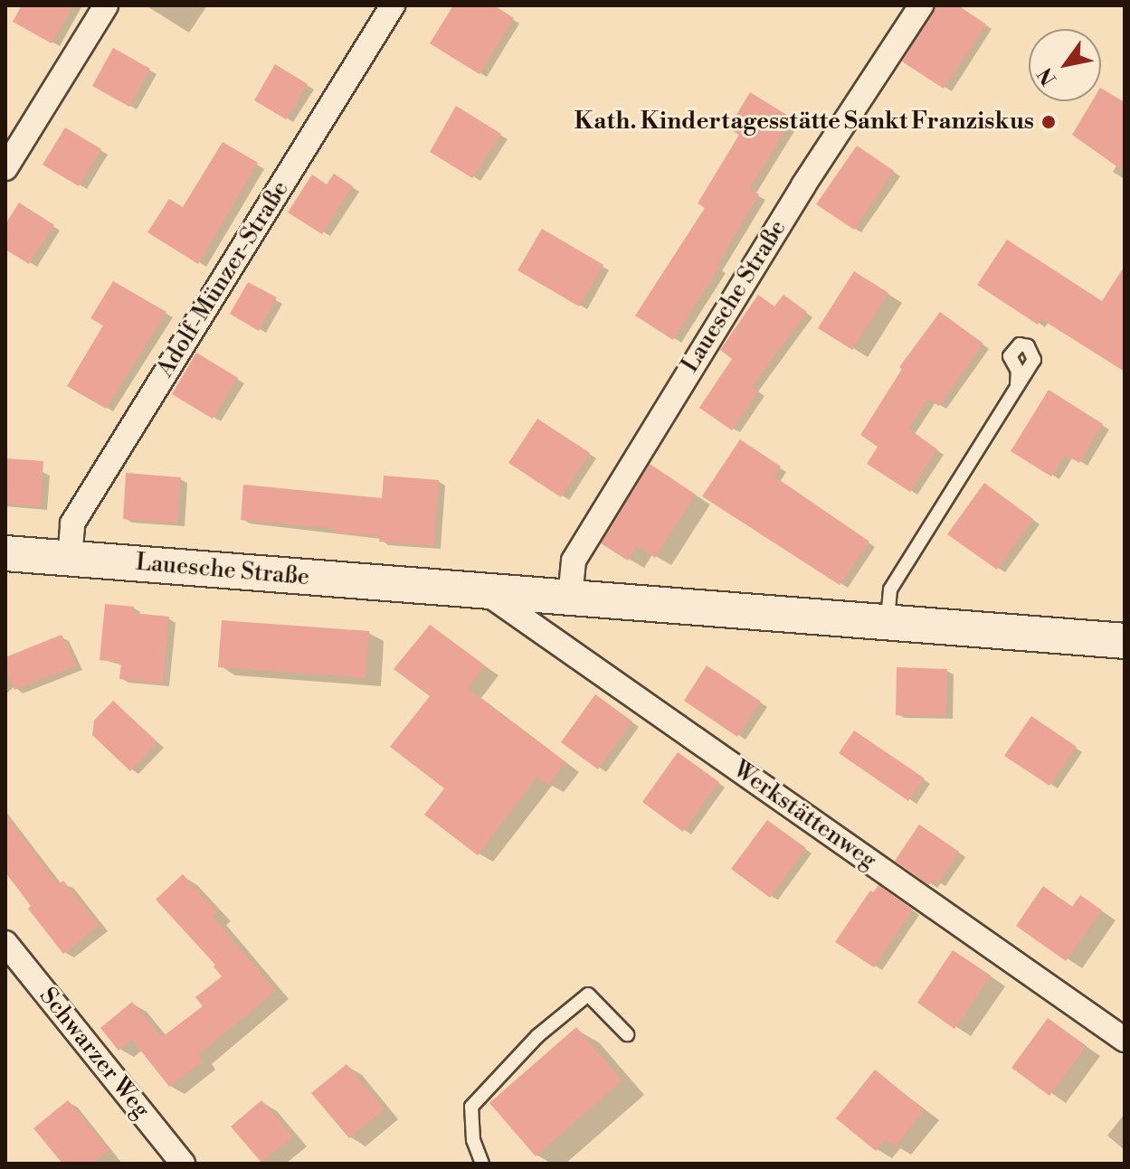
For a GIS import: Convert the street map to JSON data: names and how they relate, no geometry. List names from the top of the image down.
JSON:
{
  "streets": {
    "street": [
      "Adolf-Münzer-Straße",
      "Lauesche Straße",
      "Werkstättenweg",
      "Schwarzer Weg"
    ]
  },
  "crossings": [
    ["Adolf-Münzer-Straße", "Lauesche Straße"],
    ["Lauesche Straße", "Werkstättenweg"]
  ],
  "places": ["Kath. Kindertagesstätte Sankt Franziskus"],
  "north": "bottom left"
}
